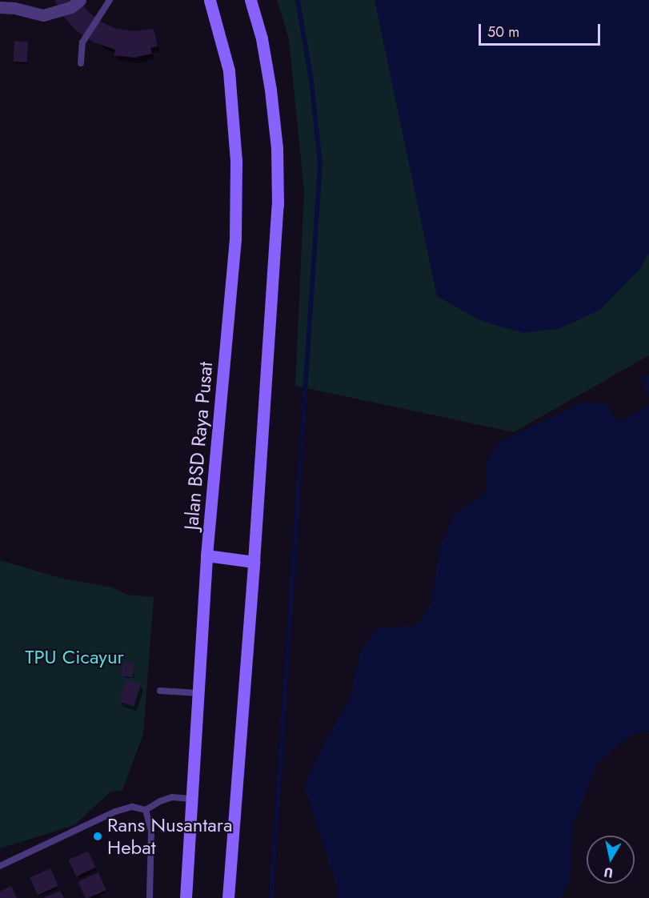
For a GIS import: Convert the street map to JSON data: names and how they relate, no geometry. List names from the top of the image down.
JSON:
{
  "streets": {
    "main road": ["Jalan BSD Raya Pusat"]
  },
  "parks": ["TPU Cicayur"],
  "places": ["Rans Nusantara Hebat"],
  "scale_bar": "50 m",
  "north": "bottom"
}
